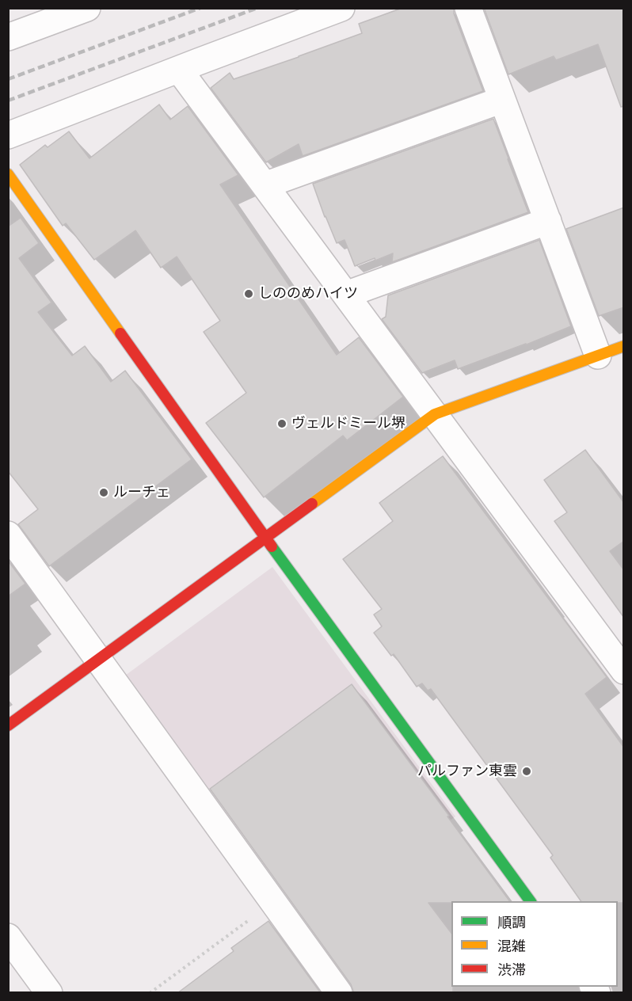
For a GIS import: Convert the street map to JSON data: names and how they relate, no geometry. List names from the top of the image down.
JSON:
{
  "places": [
    "しののめハイツ",
    "ヴェルドミール堺",
    "ルーチェ",
    "パルファン東雲"
  ],
  "legend": ["順調", "混雑", "渋滞"]
}
